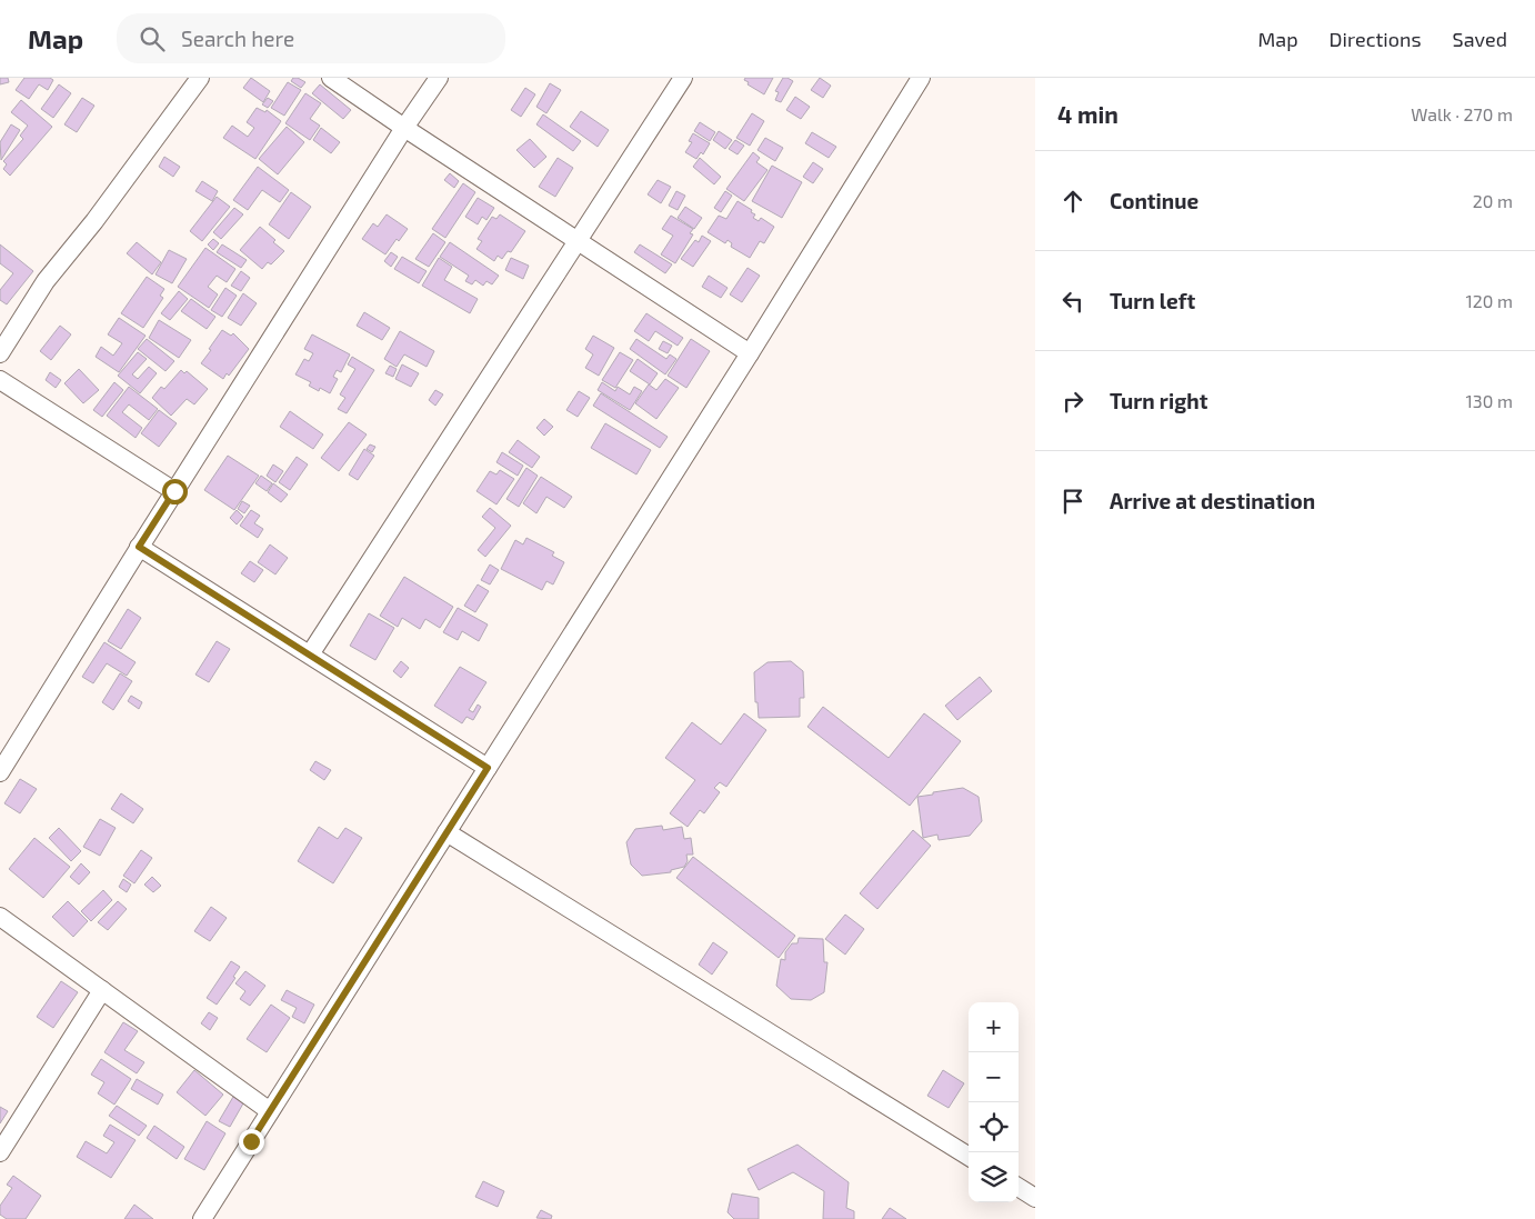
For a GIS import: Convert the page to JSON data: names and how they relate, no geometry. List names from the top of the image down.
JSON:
{
  "page": {
    "header": "Map",
    "search": "Search here",
    "nav": ["Map", "Directions", "Saved"],
    "heading": ["4 min", "Walk · 270 m"],
    "list": [
      ["Continue", "20 m"],
      ["Turn left", "120 m"],
      ["Turn right", "130 m"],
      "Arrive at destination"
    ],
    "map_buttons": ["+", "−"]
  }
}
